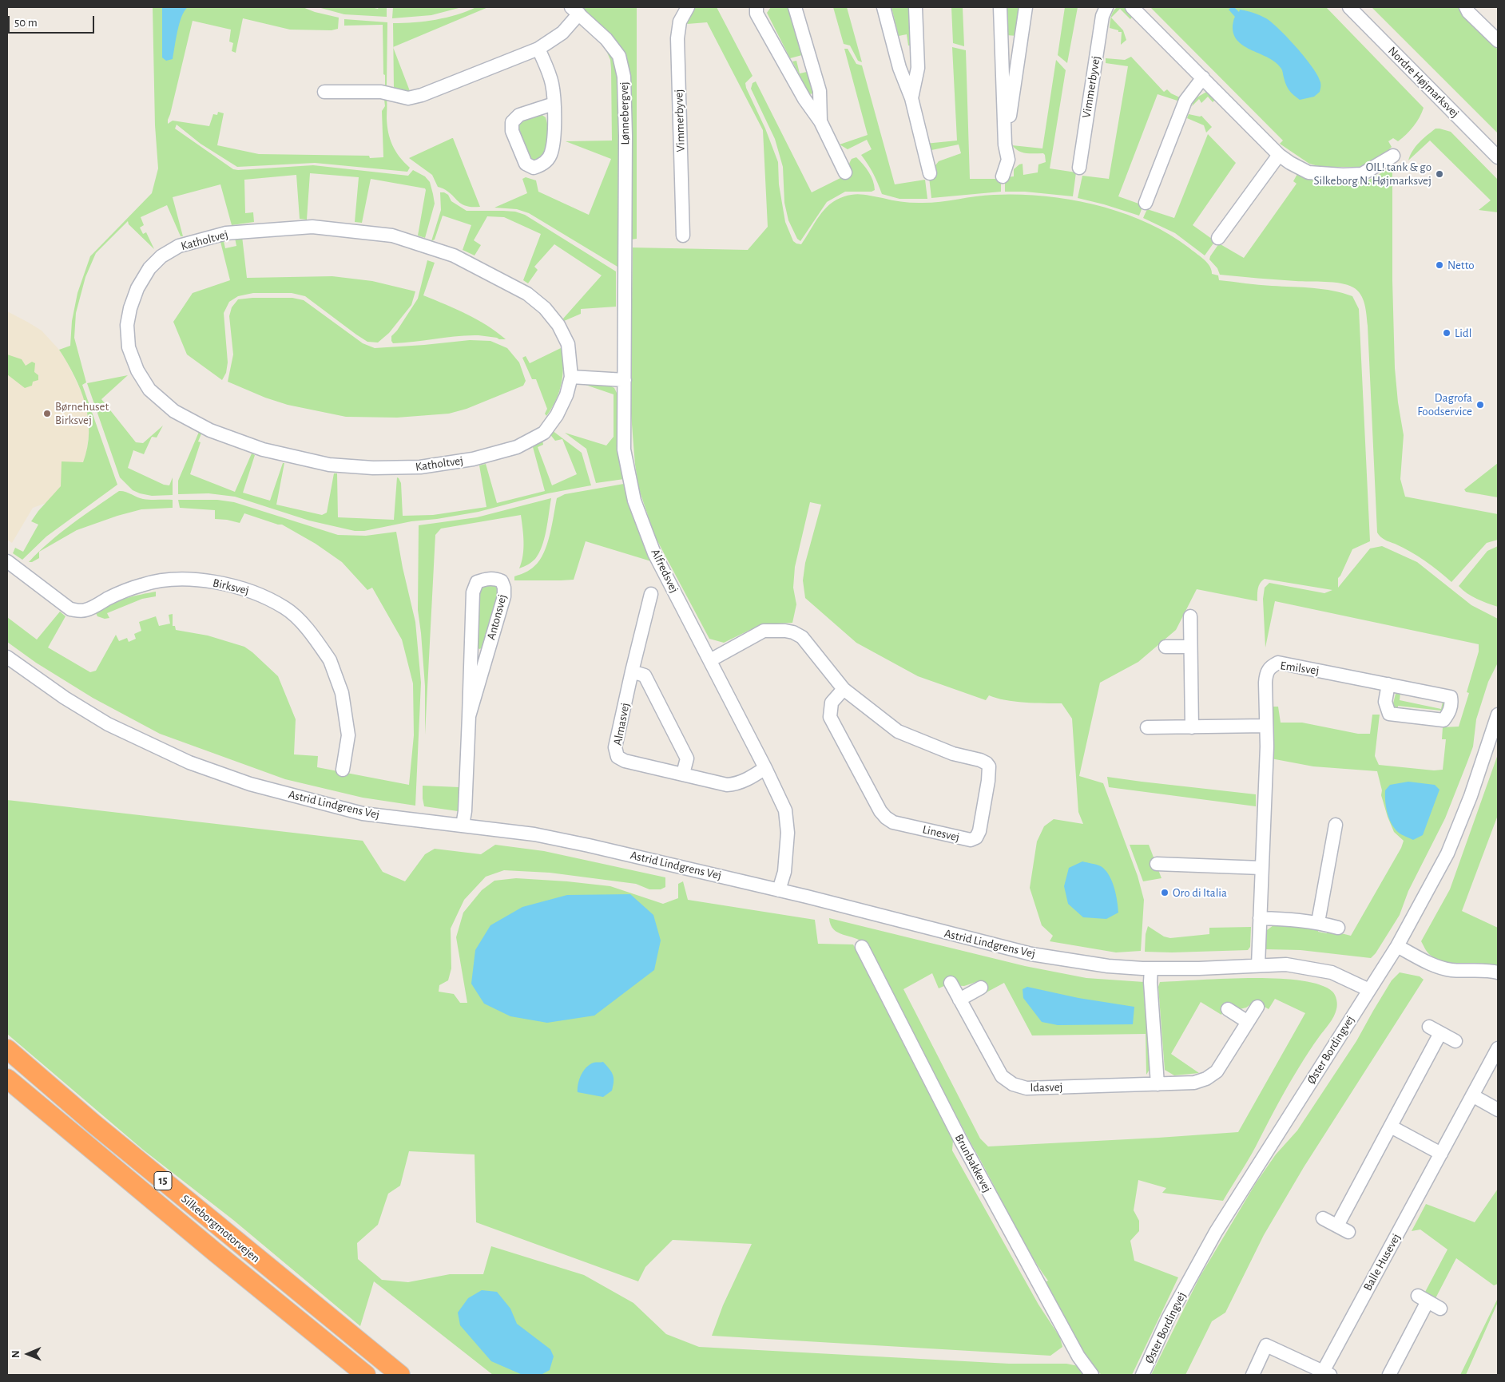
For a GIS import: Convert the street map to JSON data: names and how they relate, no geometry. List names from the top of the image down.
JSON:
{
  "streets": {
    "highway": ["15", "Silkeborgmotorvejen"],
    "street": [
      "Nordre Højmarksvej",
      "Vimmerbyvej",
      "Lønnebergvej",
      "Katholtvej",
      "Alfredsvej",
      "Birksvej",
      "Antonsvej",
      "Emilsvej",
      "Almasvej",
      "Astrid Lindgrens Vej",
      "Linesvej",
      "Øster Bordingvej",
      "Idasvej",
      "Brunbakkevej",
      "Balle Husevej"
    ]
  },
  "crossings": [
    ["Lønnebergvej", "Alfredsvej"],
    ["Alfredsvej", "Almasvej"],
    ["Alfredsvej", "Astrid Lindgrens Vej"],
    ["Alfredsvej", "Linesvej"],
    ["Antonsvej", "Astrid Lindgrens Vej"],
    ["Emilsvej", "Astrid Lindgrens Vej"],
    ["Astrid Lindgrens Vej", "Øster Bordingvej"]
  ],
  "places": [
    "OIL! tank & go Silkeborg N. Højmarksvej",
    "Netto",
    "Lidl",
    "Dagrofa Foodservice",
    "Børnehuset Birksvej",
    "Oro di Italia"
  ],
  "scale_bar": "50 m",
  "north": "left"
}
